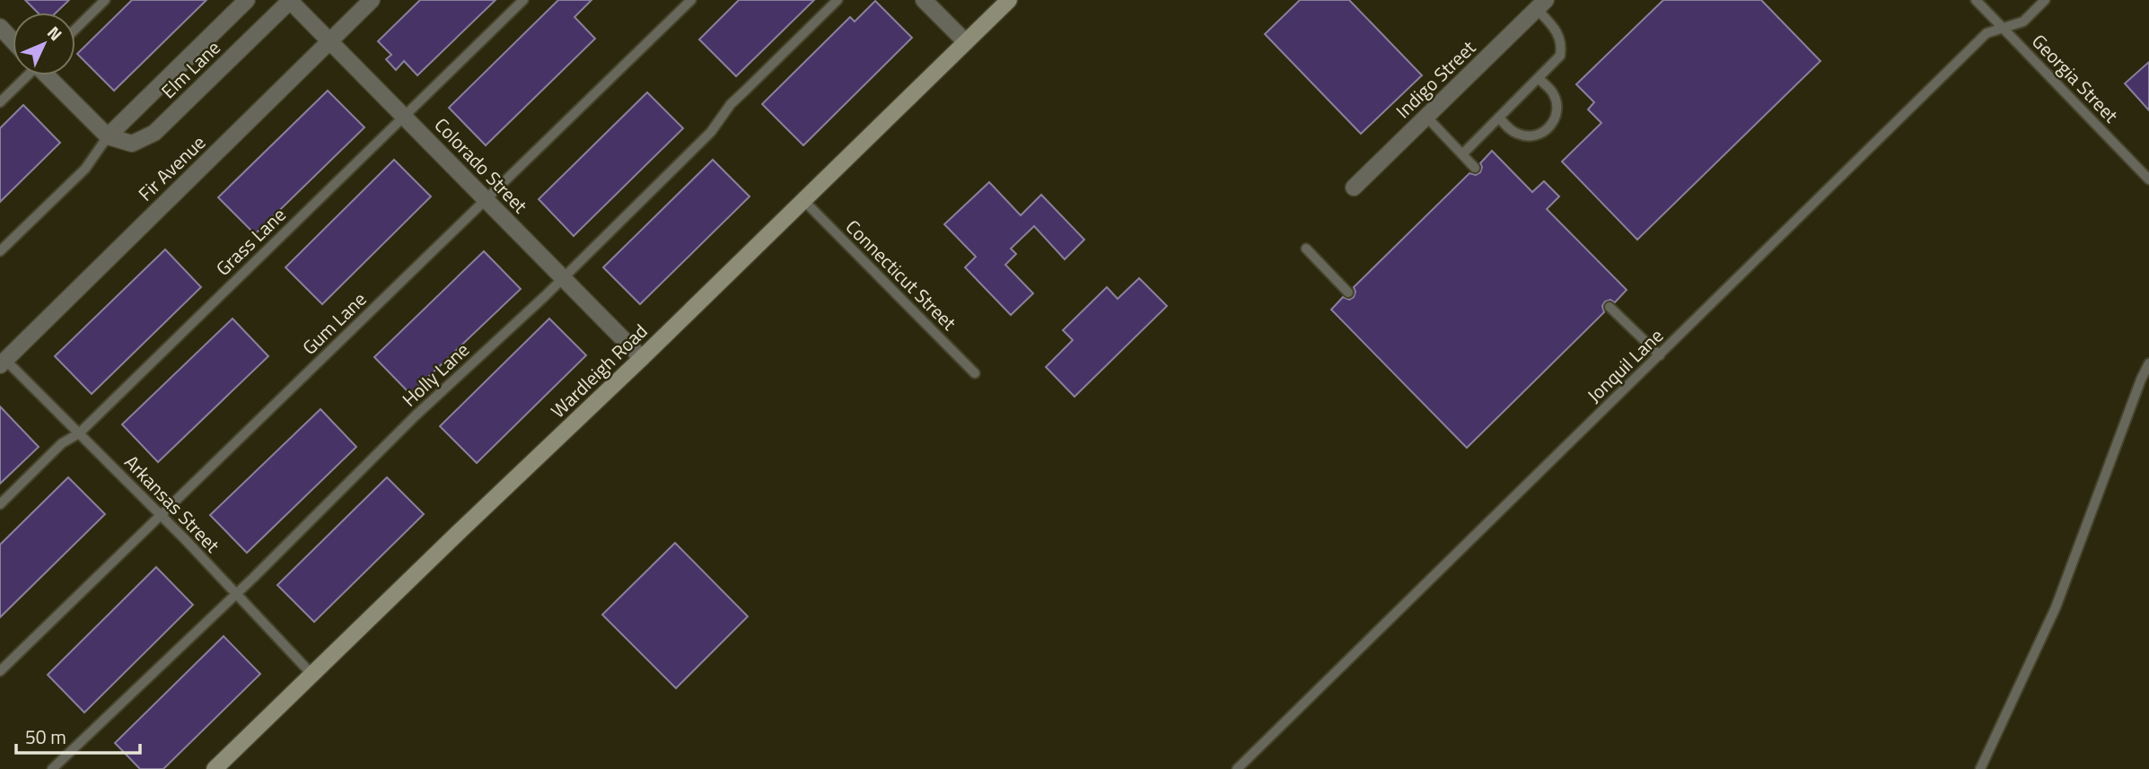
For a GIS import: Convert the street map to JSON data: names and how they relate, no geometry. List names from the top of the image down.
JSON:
{
  "streets": {
    "main road": ["Wardleigh Road"],
    "street": [
      "Elm Lane",
      "Indigo Street",
      "Colorado Street",
      "Fir Avenue"
    ],
    "lane": [
      "Georgia Street",
      "Grass Lane",
      "Connecticut Street",
      "Gum Lane",
      "Jonquil Lane",
      "Holly Lane",
      "Arkansas Street"
    ]
  },
  "crossings": [
    ["Elm Lane", "Colorado Street"],
    ["Georgia Street", "Jonquil Lane"],
    ["Colorado Street", "Fir Avenue"],
    ["Colorado Street", "Grass Lane"],
    ["Colorado Street", "Gum Lane"],
    ["Colorado Street", "Wardleigh Road"],
    ["Colorado Street", "Holly Lane"],
    ["Fir Avenue", "Arkansas Street"],
    ["Grass Lane", "Arkansas Street"],
    ["Connecticut Street", "Wardleigh Road"],
    ["Gum Lane", "Arkansas Street"],
    ["Wardleigh Road", "Arkansas Street"],
    ["Holly Lane", "Arkansas Street"]
  ],
  "scale_bar": "50 m",
  "north": "top right"
}
